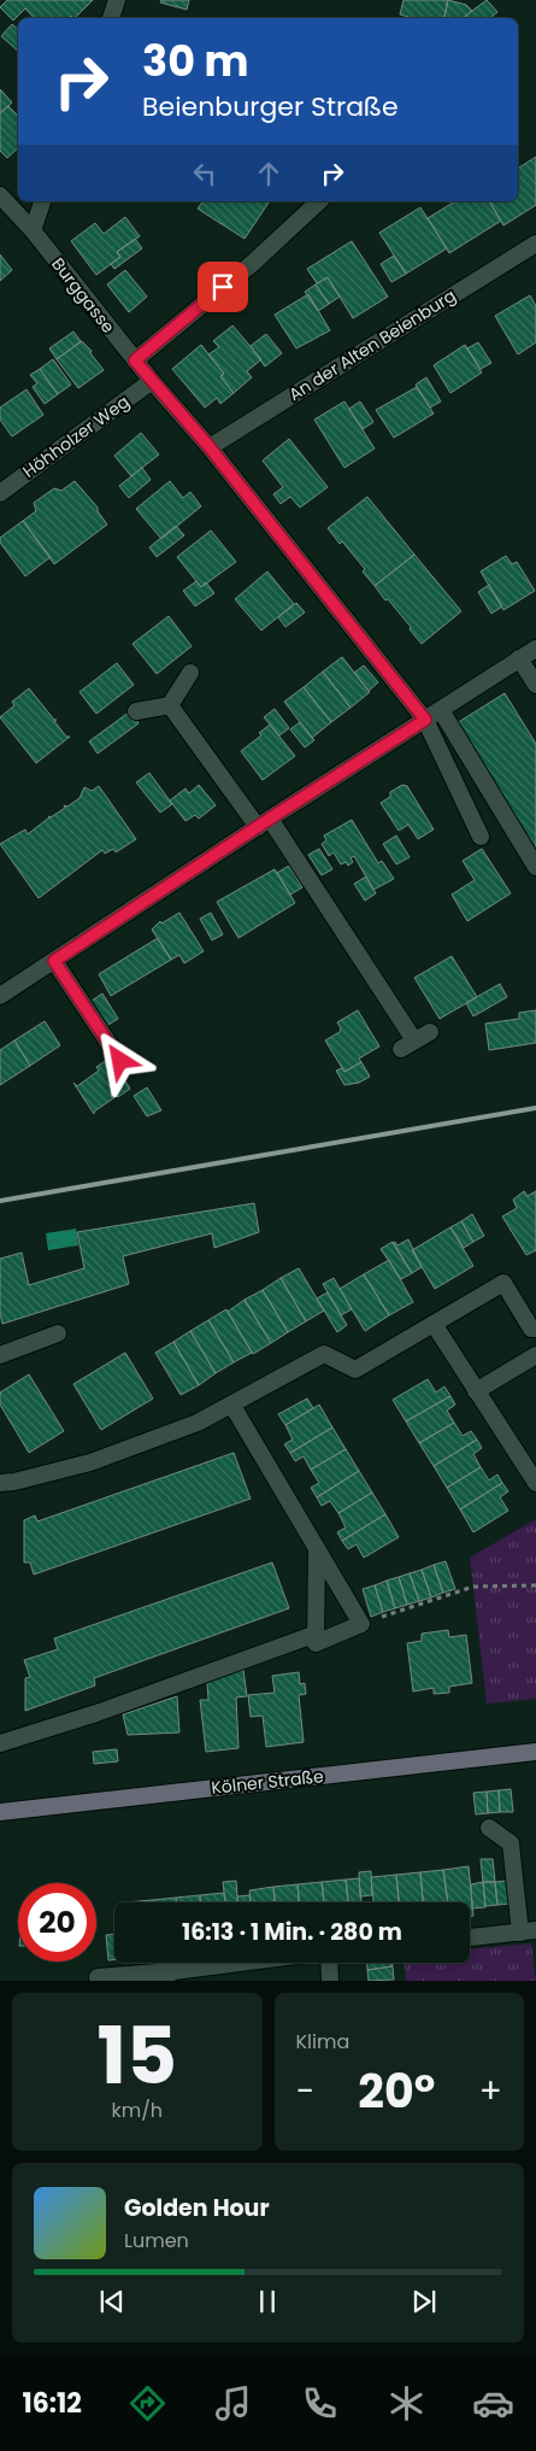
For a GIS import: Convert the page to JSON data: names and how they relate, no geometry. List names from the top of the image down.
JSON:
{
  "streets": {
    "main road": ["Kölner Straße"],
    "street": ["Burggasse", "An der Alten Beienburg", "Höhholzer Weg"]
  },
  "crossings": [
    ["Burggasse", "An der Alten Beienburg"],
    ["Burggasse", "Höhholzer Weg"]
  ],
  "page": {
    "turn": ["30 m", "Beienburger Straße"],
    "limit": "20",
    "trip": "16:13 · 1 Min. · 280 m",
    "tile": [
      ["15", "km/h"],
      "Klima"
    ],
    "heat": ["−", "20°", "+"],
    "song": ["Golden Hour", "Lumen"],
    "tabs": "16:12"
  }
}
